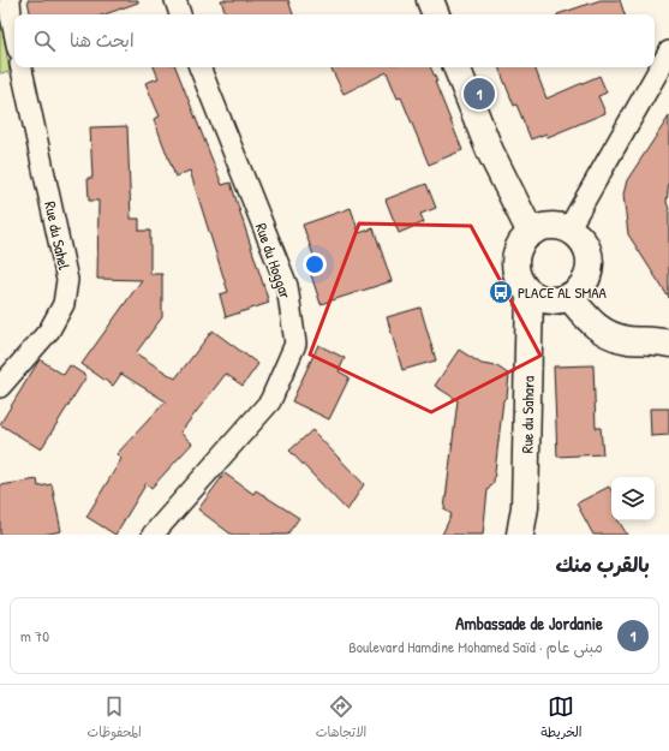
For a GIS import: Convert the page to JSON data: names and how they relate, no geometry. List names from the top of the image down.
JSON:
{
  "streets": {
    "street": ["Rue du Sahel", "Rue du Hoggar", "Rue du Sahara"]
  },
  "places": {
    "bus stop": ["PLACE AL SMAA"]
  },
  "page": {
    "search": "ابحث هنا",
    "pins": "1",
    "heading": "بالقرب منك",
    "list": [
      {
        "mark": "1",
        "name": "Ambassade de Jordanie",
        "note": "مبنى عام · Boulevard Hamdine Mohamed Saïd",
        "value": "70 m"
      }
    ],
    "nav": ["الخريطة", "الاتجاهات", "المحفوظات"]
  }
}
